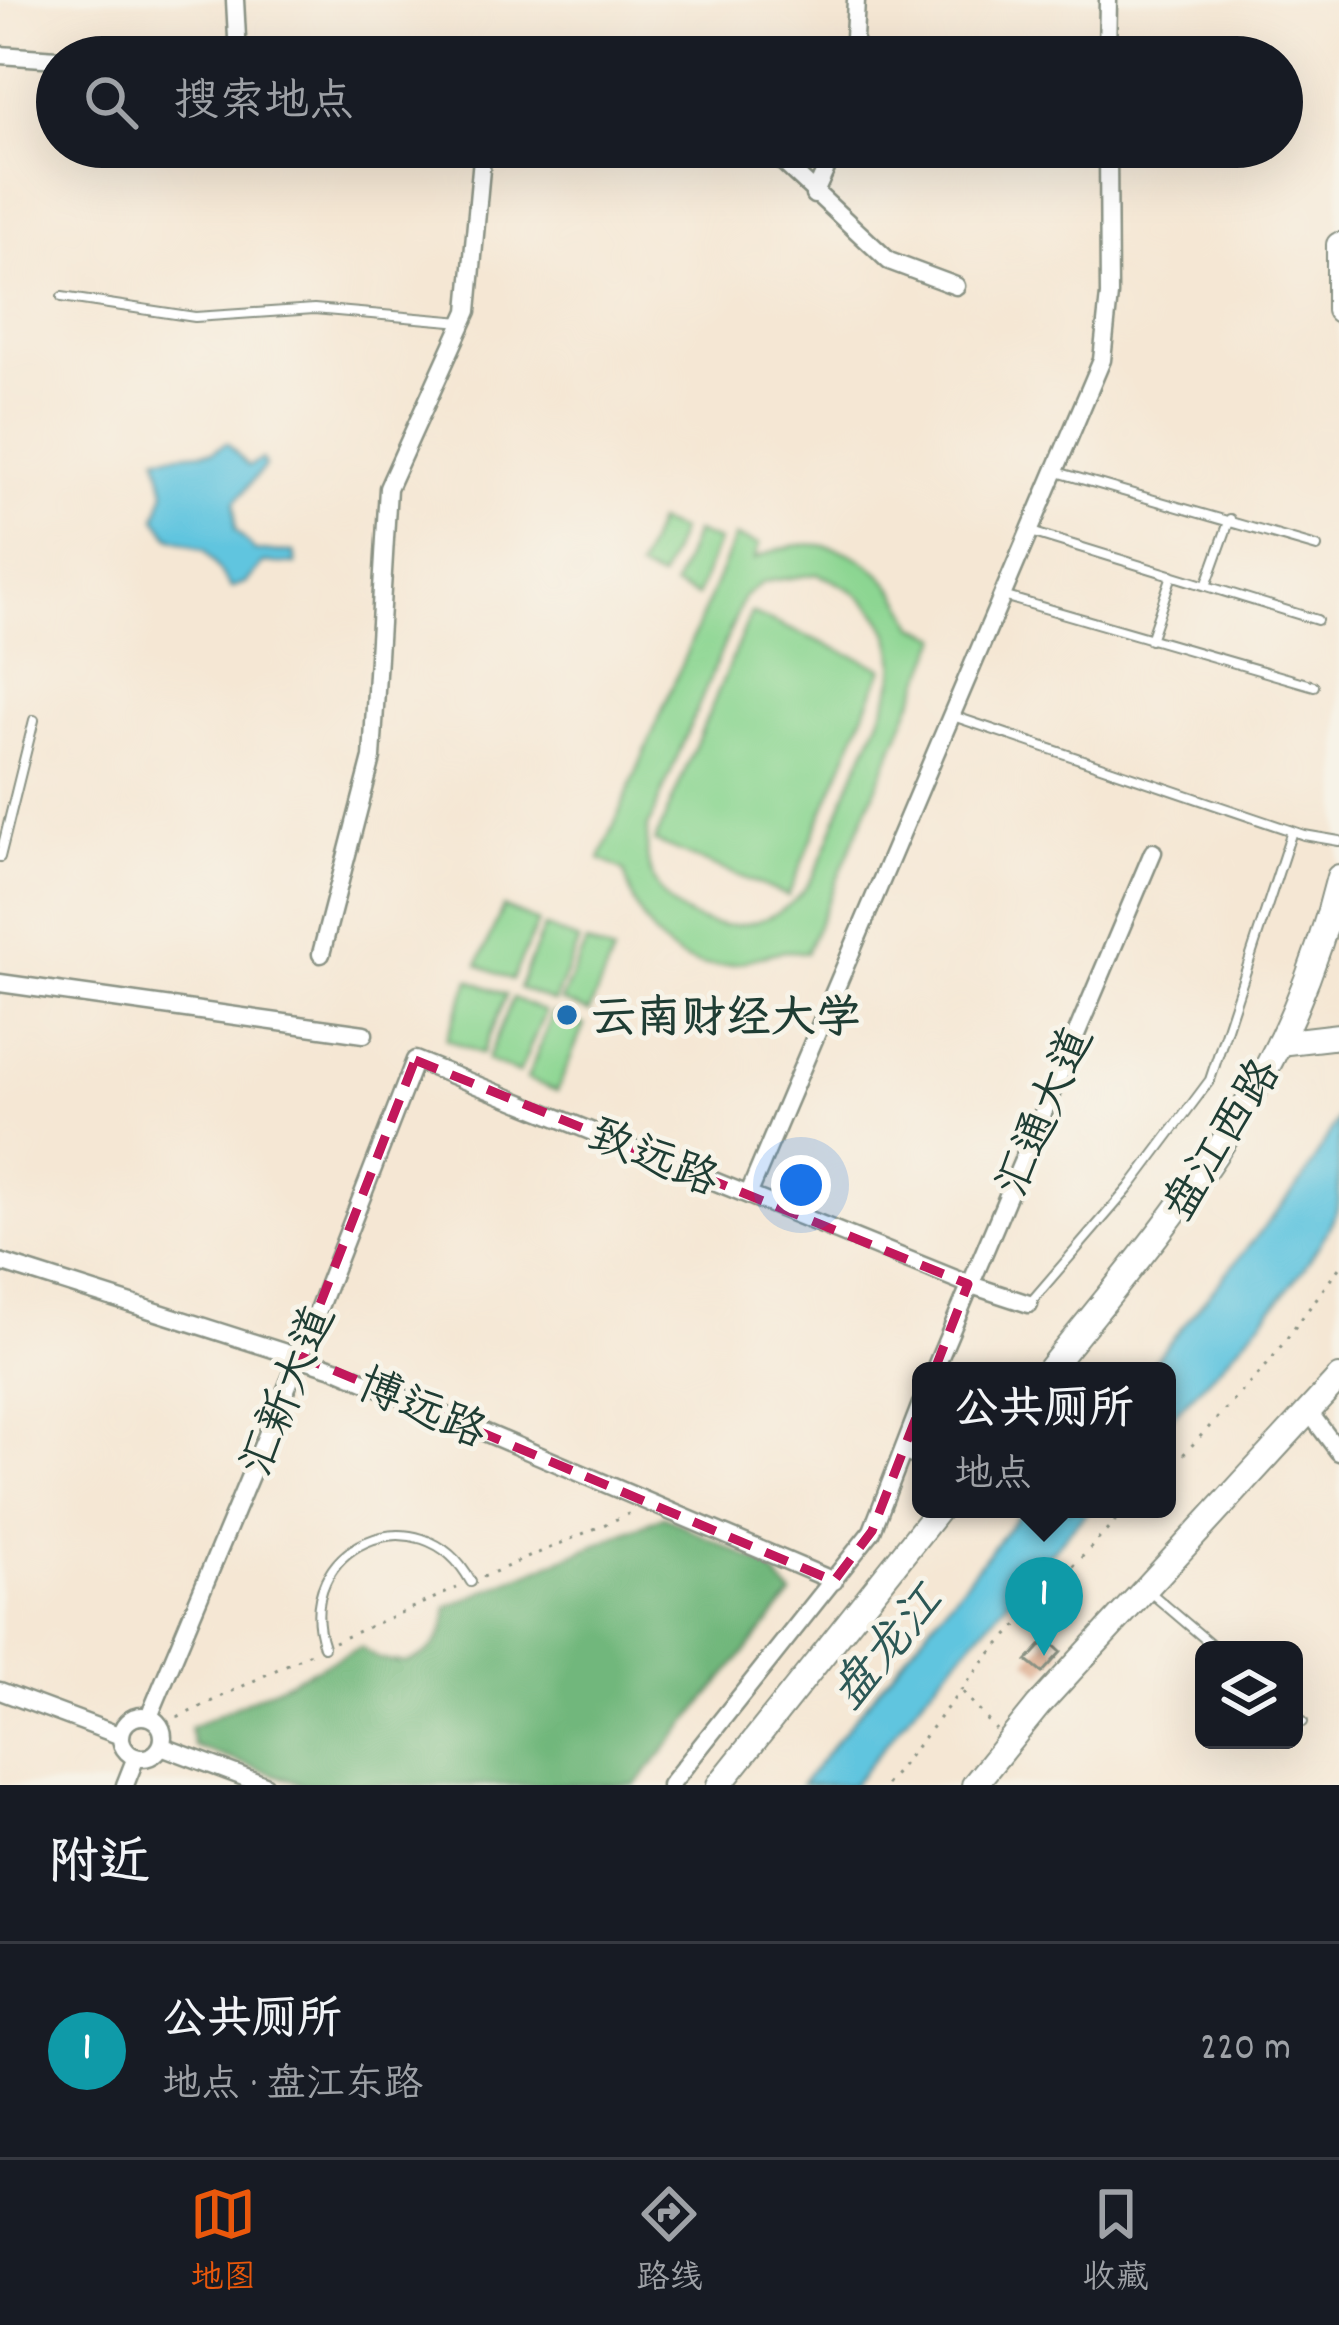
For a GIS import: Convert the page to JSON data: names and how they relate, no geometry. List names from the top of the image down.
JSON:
{
  "streets": {
    "street": [
      "汇通大道",
      "盘江西路",
      "致远路",
      "汇新大道",
      "博远路"
    ]
  },
  "crossings": [
    ["汇通大道", "致远路"],
    ["致远路", "汇新大道"],
    ["汇新大道", "博远路"]
  ],
  "water": ["盘龙江"],
  "places": ["云南财经大学"],
  "page": {
    "search": "搜索地点",
    "popup": ["公共厕所", "地点"],
    "pins": "1",
    "heading": "附近",
    "list": [
      {
        "mark": "1",
        "name": "公共厕所",
        "note": "地点 · 盘江东路",
        "value": "220 m"
      }
    ],
    "nav": ["地图", "路线", "收藏"]
  }
}
